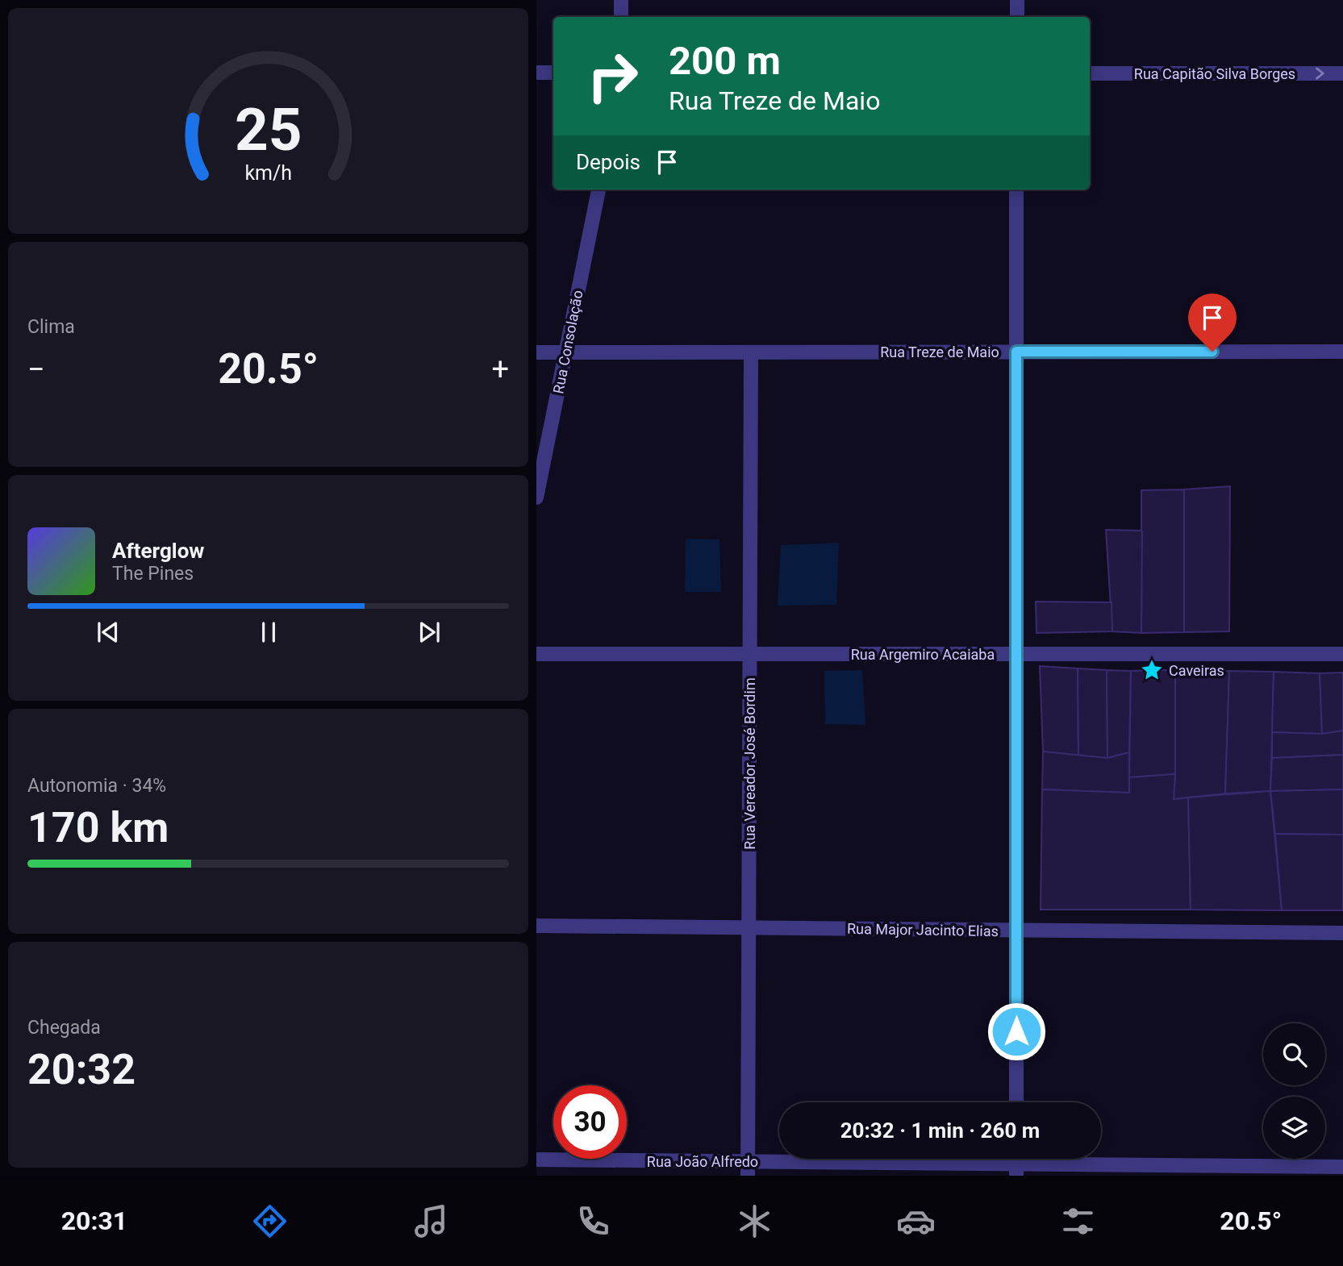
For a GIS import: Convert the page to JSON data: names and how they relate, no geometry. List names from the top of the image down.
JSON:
{
  "streets": {
    "street": [
      "Rua Capitão Silva Borges",
      "Rua Consolação",
      "Rua Treze de Maio",
      "Rua Argemiro Acaiaba",
      "Rua Vereador José Bordim",
      "Rua Major Jacinto Elias",
      "Rua João Alfredo"
    ]
  },
  "crossings": [
    ["Rua Consolação", "Rua Treze de Maio"],
    ["Rua Treze de Maio", "Rua Vereador José Bordim"],
    ["Rua Argemiro Acaiaba", "Rua Vereador José Bordim"],
    ["Rua Vereador José Bordim", "Rua Major Jacinto Elias"],
    ["Rua Vereador José Bordim", "Rua João Alfredo"]
  ],
  "one_way": ["Rua Capitão Silva Borges"],
  "places": {
    "place": ["Caveiras"]
  },
  "page": {
    "turn": ["200 m", "Rua Treze de Maio"],
    "then": "Depois",
    "tile": [
      "Clima",
      ["Autonomia · 34%", "170 km"],
      ["Chegada", "20:32"]
    ],
    "heat": ["−", "20.5°", "+"],
    "song": ["Afterglow", "The Pines"],
    "limit": "30",
    "trip": "20:32 · 1 min · 260 m",
    "tabs": ["20:31", "20.5°"],
    "gauge": ["25", "km/h"]
  }
}
